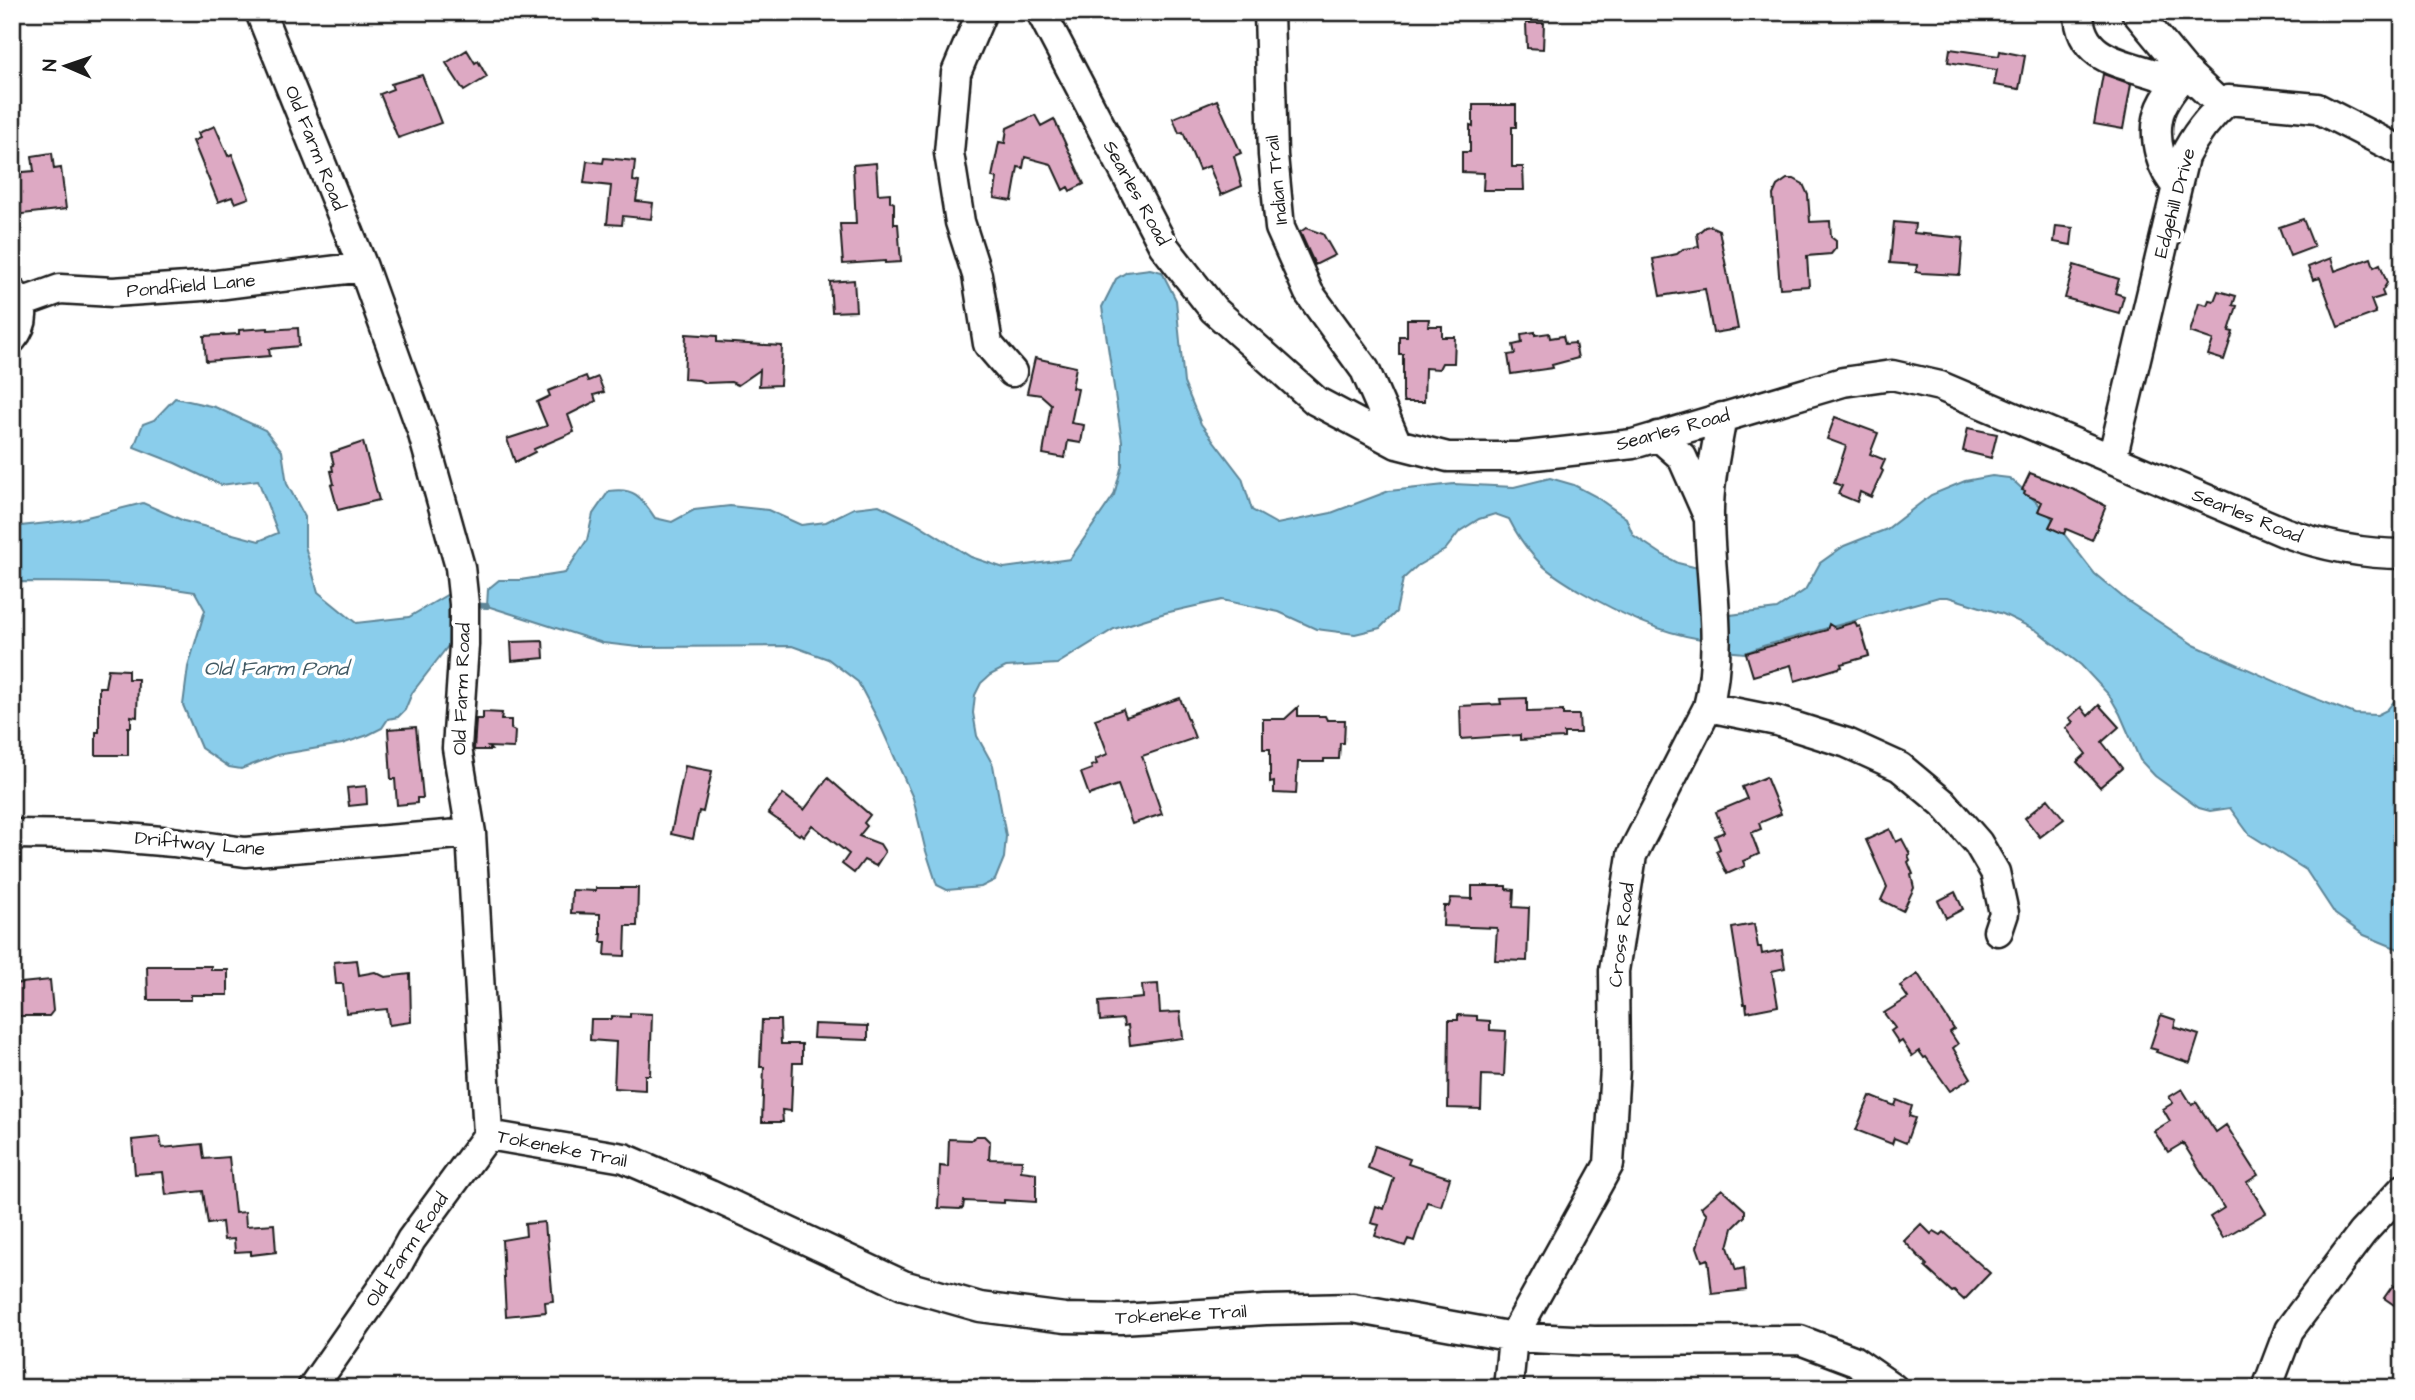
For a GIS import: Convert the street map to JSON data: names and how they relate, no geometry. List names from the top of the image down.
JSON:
{
  "streets": {
    "street": [
      "Old Farm Road",
      "Indian Trail",
      "Searles Road",
      "Edgehill Drive",
      "Pondfield Lane",
      "Driftway Lane",
      "Cross Road",
      "Tokeneke Trail"
    ]
  },
  "crossings": [
    ["Old Farm Road", "Pondfield Lane"],
    ["Old Farm Road", "Driftway Lane"],
    ["Old Farm Road", "Tokeneke Trail"],
    ["Indian Trail", "Searles Road"],
    ["Searles Road", "Edgehill Drive"],
    ["Searles Road", "Cross Road"],
    ["Cross Road", "Tokeneke Trail"]
  ],
  "water": ["Old Farm Pond"],
  "north": "left"
}
